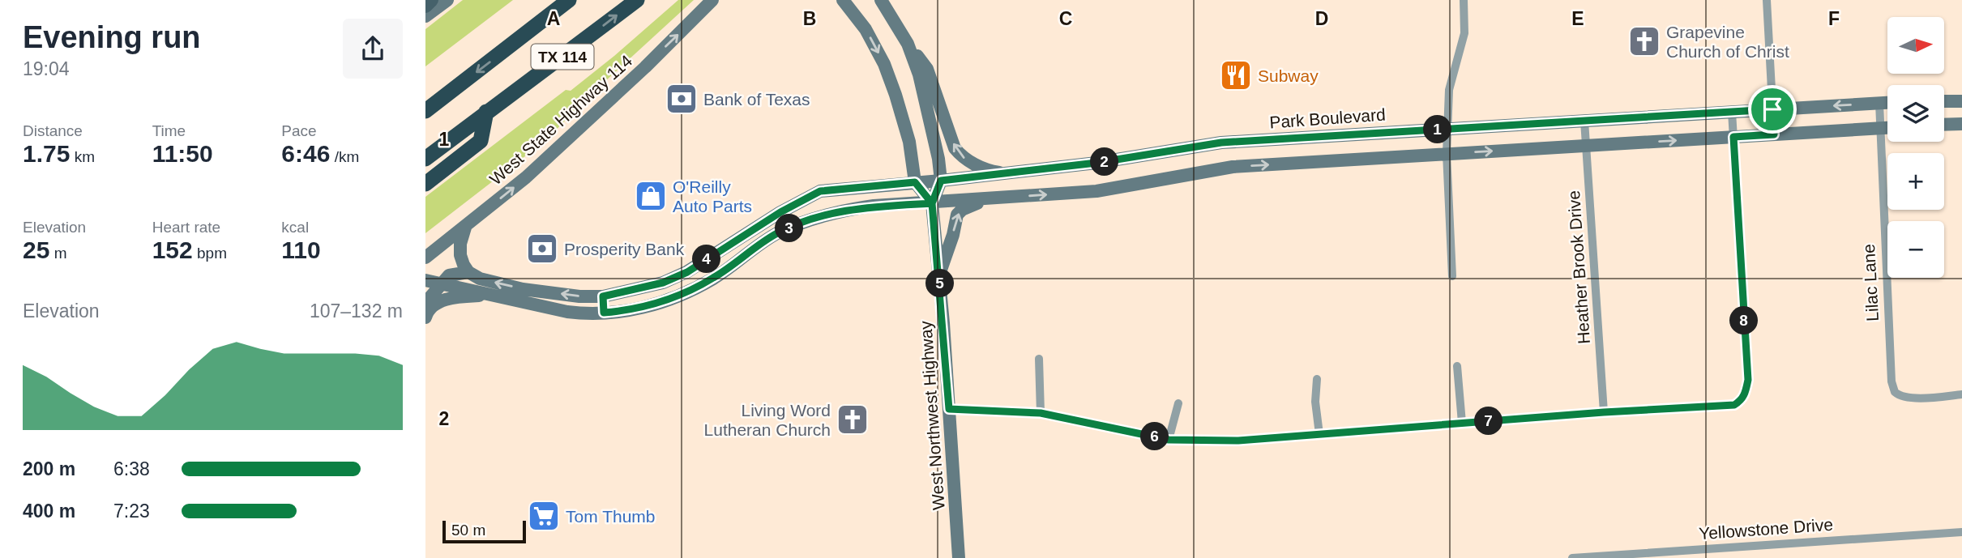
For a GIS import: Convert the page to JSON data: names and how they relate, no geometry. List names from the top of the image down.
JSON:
{
  "streets": {
    "highway": ["TX 114"],
    "main road": ["Park Boulevard", "West State Highway 114", "West Northwest Highway"],
    "street": ["Heather Brook Drive", "Lilac Lane", "Yellowstone Drive"]
  },
  "crossings": [
    ["Park Boulevard", "Heather Brook Drive"],
    ["Park Boulevard", "Lilac Lane"],
    ["Park Boulevard", "West Northwest Highway"]
  ],
  "one_way": ["West State Highway 114"],
  "places": {
    "church": ["Grapevine Church of Christ", "Living Word Lutheran Church"],
    "restaurant": ["Subway"],
    "bank": ["Bank of Texas", "Prosperity Bank"],
    "shop": ["O'Reilly Auto Parts"],
    "supermarket": ["Tom Thumb"]
  },
  "scale_bar": "50 m",
  "north": "right",
  "page": {
    "heading": ["Evening run", "19:04"],
    "map_buttons": ["+", "−"],
    "stats": [
      ["Distance", "1.75 km"],
      ["Time", "11:50"],
      ["Pace", "6:46 /km"],
      ["Elevation", "25 m"],
      ["Heart rate", "152 bpm"],
      ["kcal", "110"]
    ],
    "pins": [
      "1",
      "2",
      "3",
      "4",
      "5",
      "8",
      "7",
      "6"
    ],
    "chart": ["Elevation", "107–132 m"],
    "list": [
      {
        "name": "200 m",
        "note": "6:38"
      },
      {
        "name": "400 m",
        "note": "7:23"
      }
    ],
    "scale": "50 m"
  },
  "grid": {
    "columns": [
      "A",
      "B",
      "C",
      "D",
      "E",
      "F"
    ],
    "rows": ["1", "2"]
  }
}
